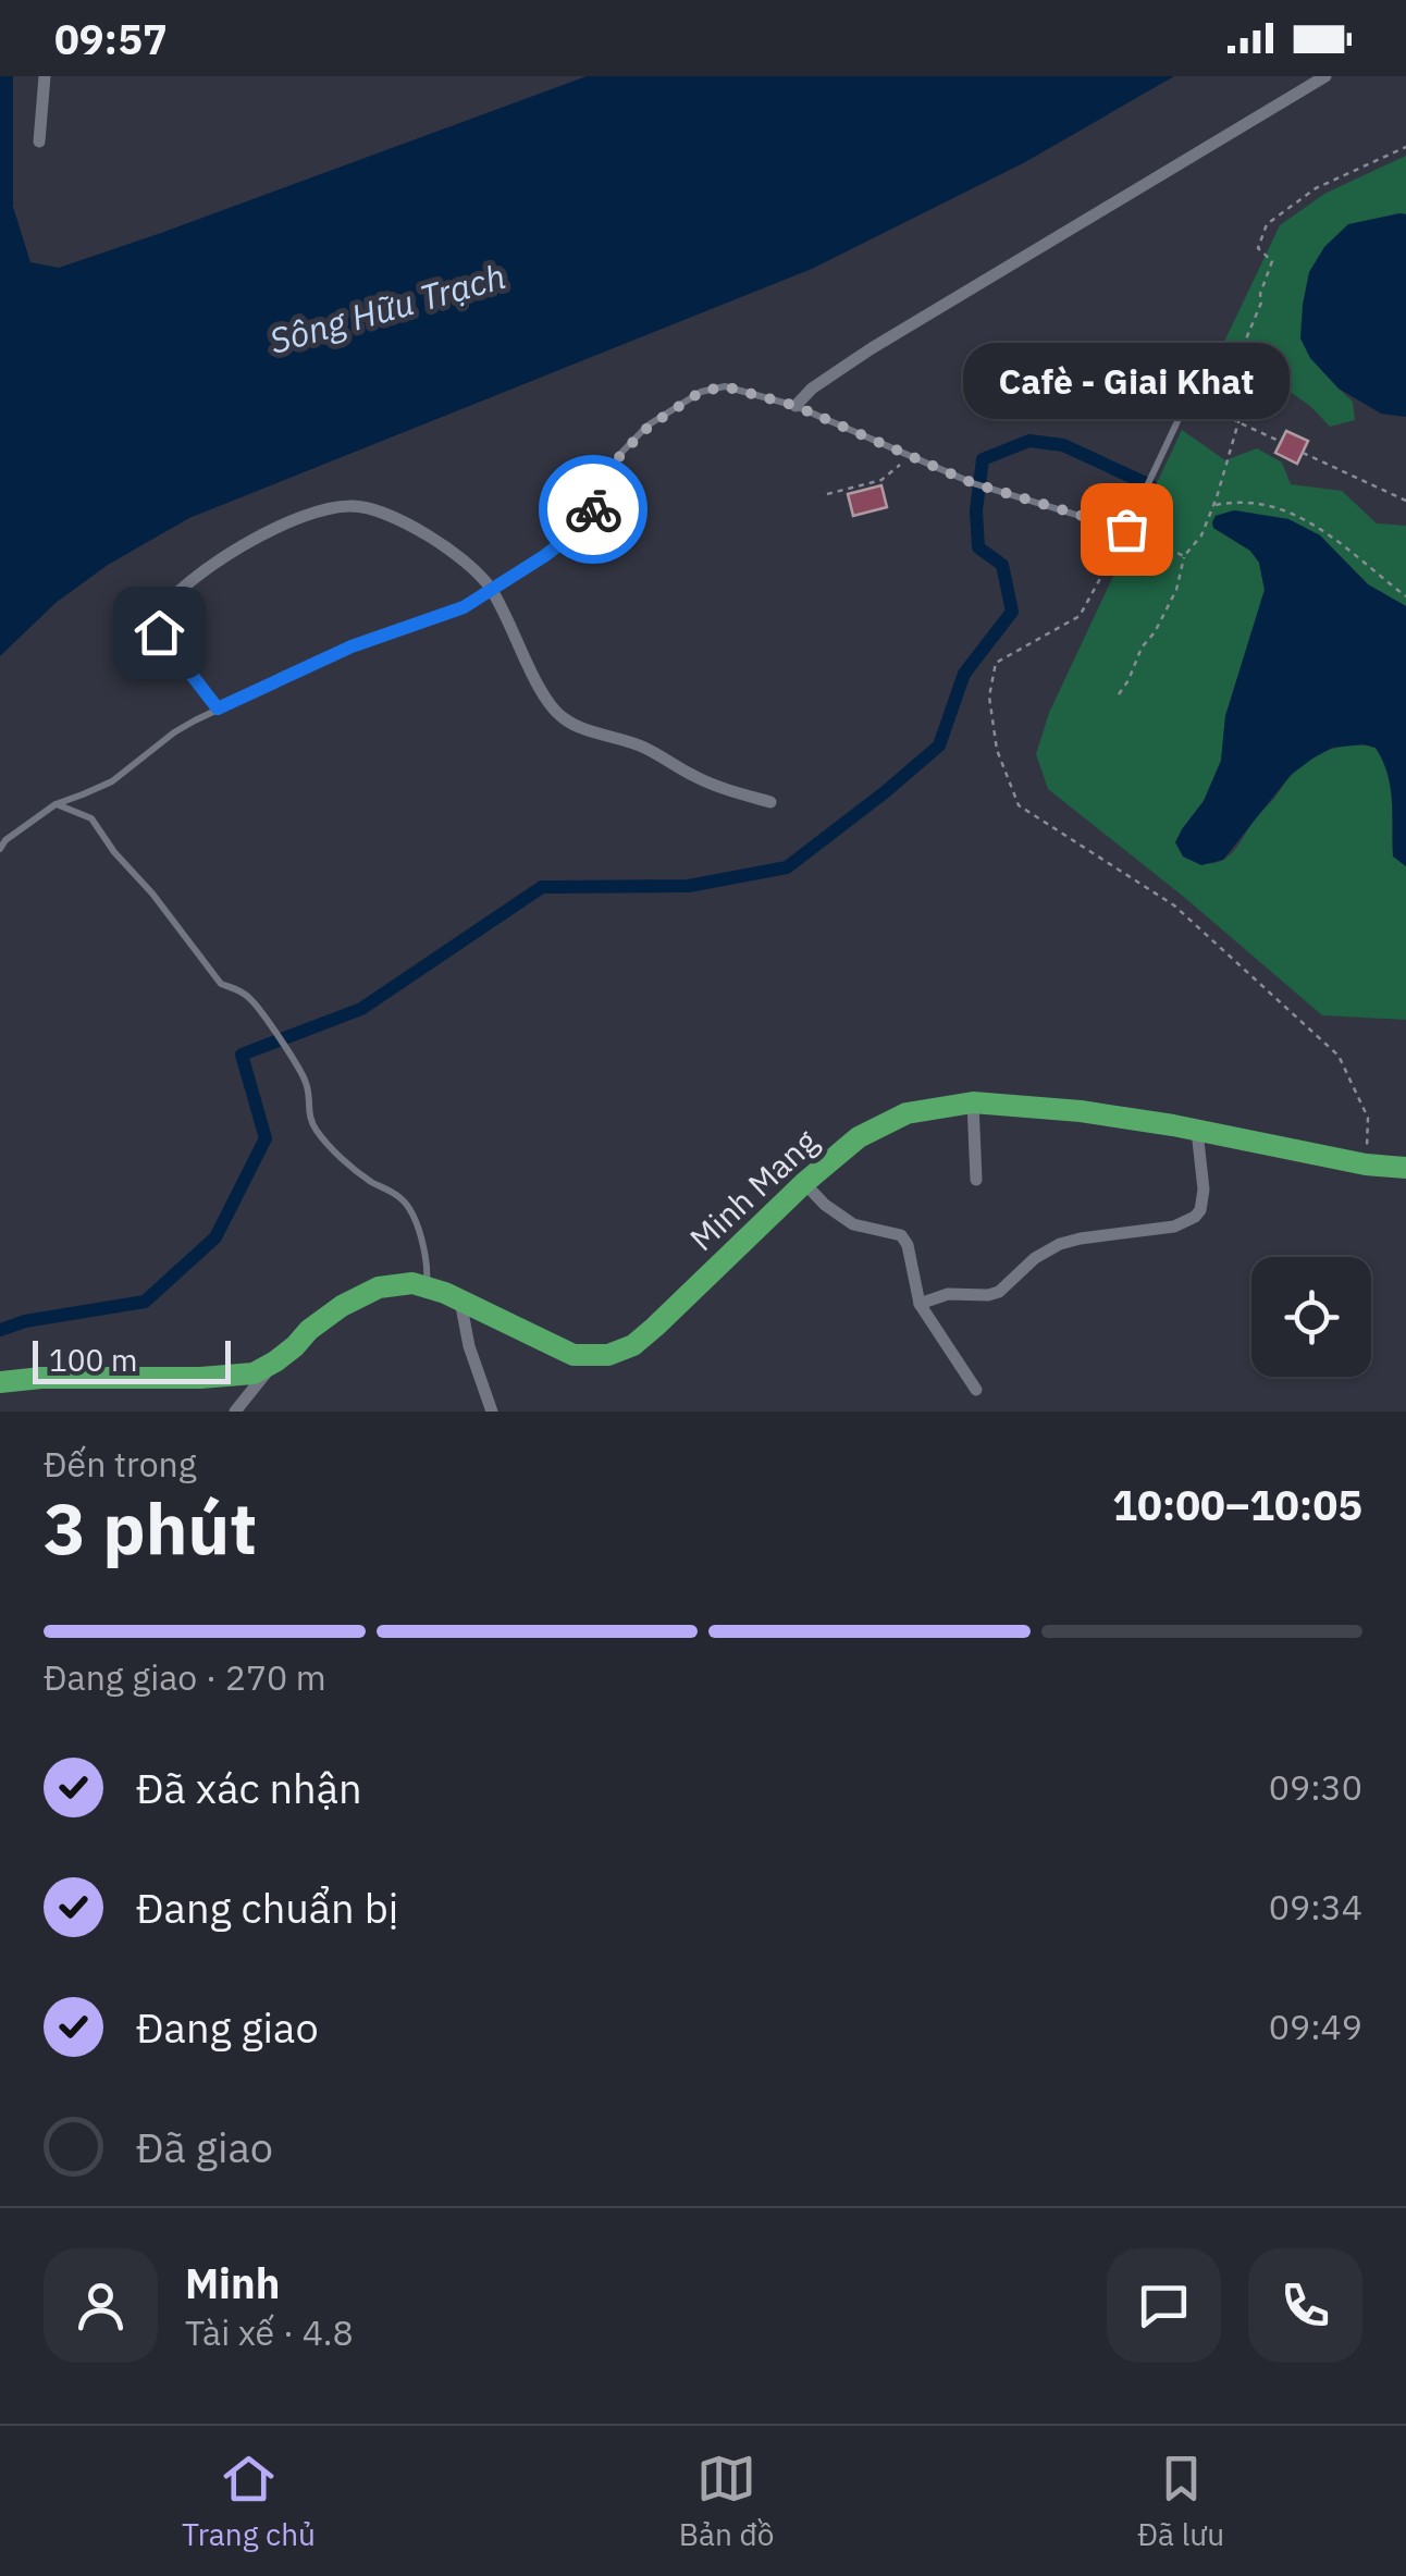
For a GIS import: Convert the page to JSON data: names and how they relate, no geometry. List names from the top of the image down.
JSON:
{
  "streets": {
    "highway": ["Minh Mang"]
  },
  "water": ["Sông Hữu Trạch"],
  "places": ["Cafè - Giai Khat"],
  "scale_bar": "100 m",
  "page": {
    "status": "09:57",
    "bubble": "Cafè - Giai Khat",
    "scale": "100 m",
    "heading": ["3 phút", "Đến trong", "10:00–10:05"],
    "panel": ["Minh", "Tài xế · 4.8"],
    "bar": "Đang giao · 270 m",
    "list": [
      ["Đã xác nhận", "09:30"],
      ["Đang chuẩn bị", "09:34"],
      ["Đang giao", "09:49"],
      "Đã giao"
    ],
    "tabs": ["Trang chủ", "Bản đồ", "Đã lưu"]
  }
}
